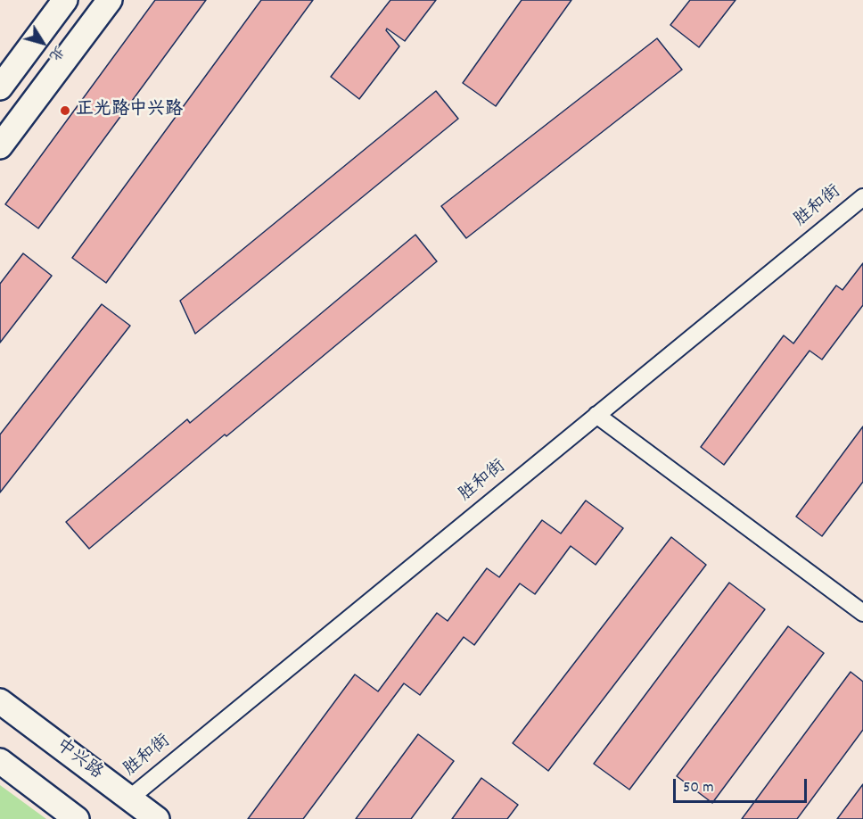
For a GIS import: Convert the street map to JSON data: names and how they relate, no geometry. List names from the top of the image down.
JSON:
{
  "streets": {
    "street": ["胜和街", "中兴路"]
  },
  "crossings": [
    ["胜和街", "中兴路"]
  ],
  "places": ["正光路中兴路"],
  "scale_bar": "50 m",
  "north": "bottom right"
}
